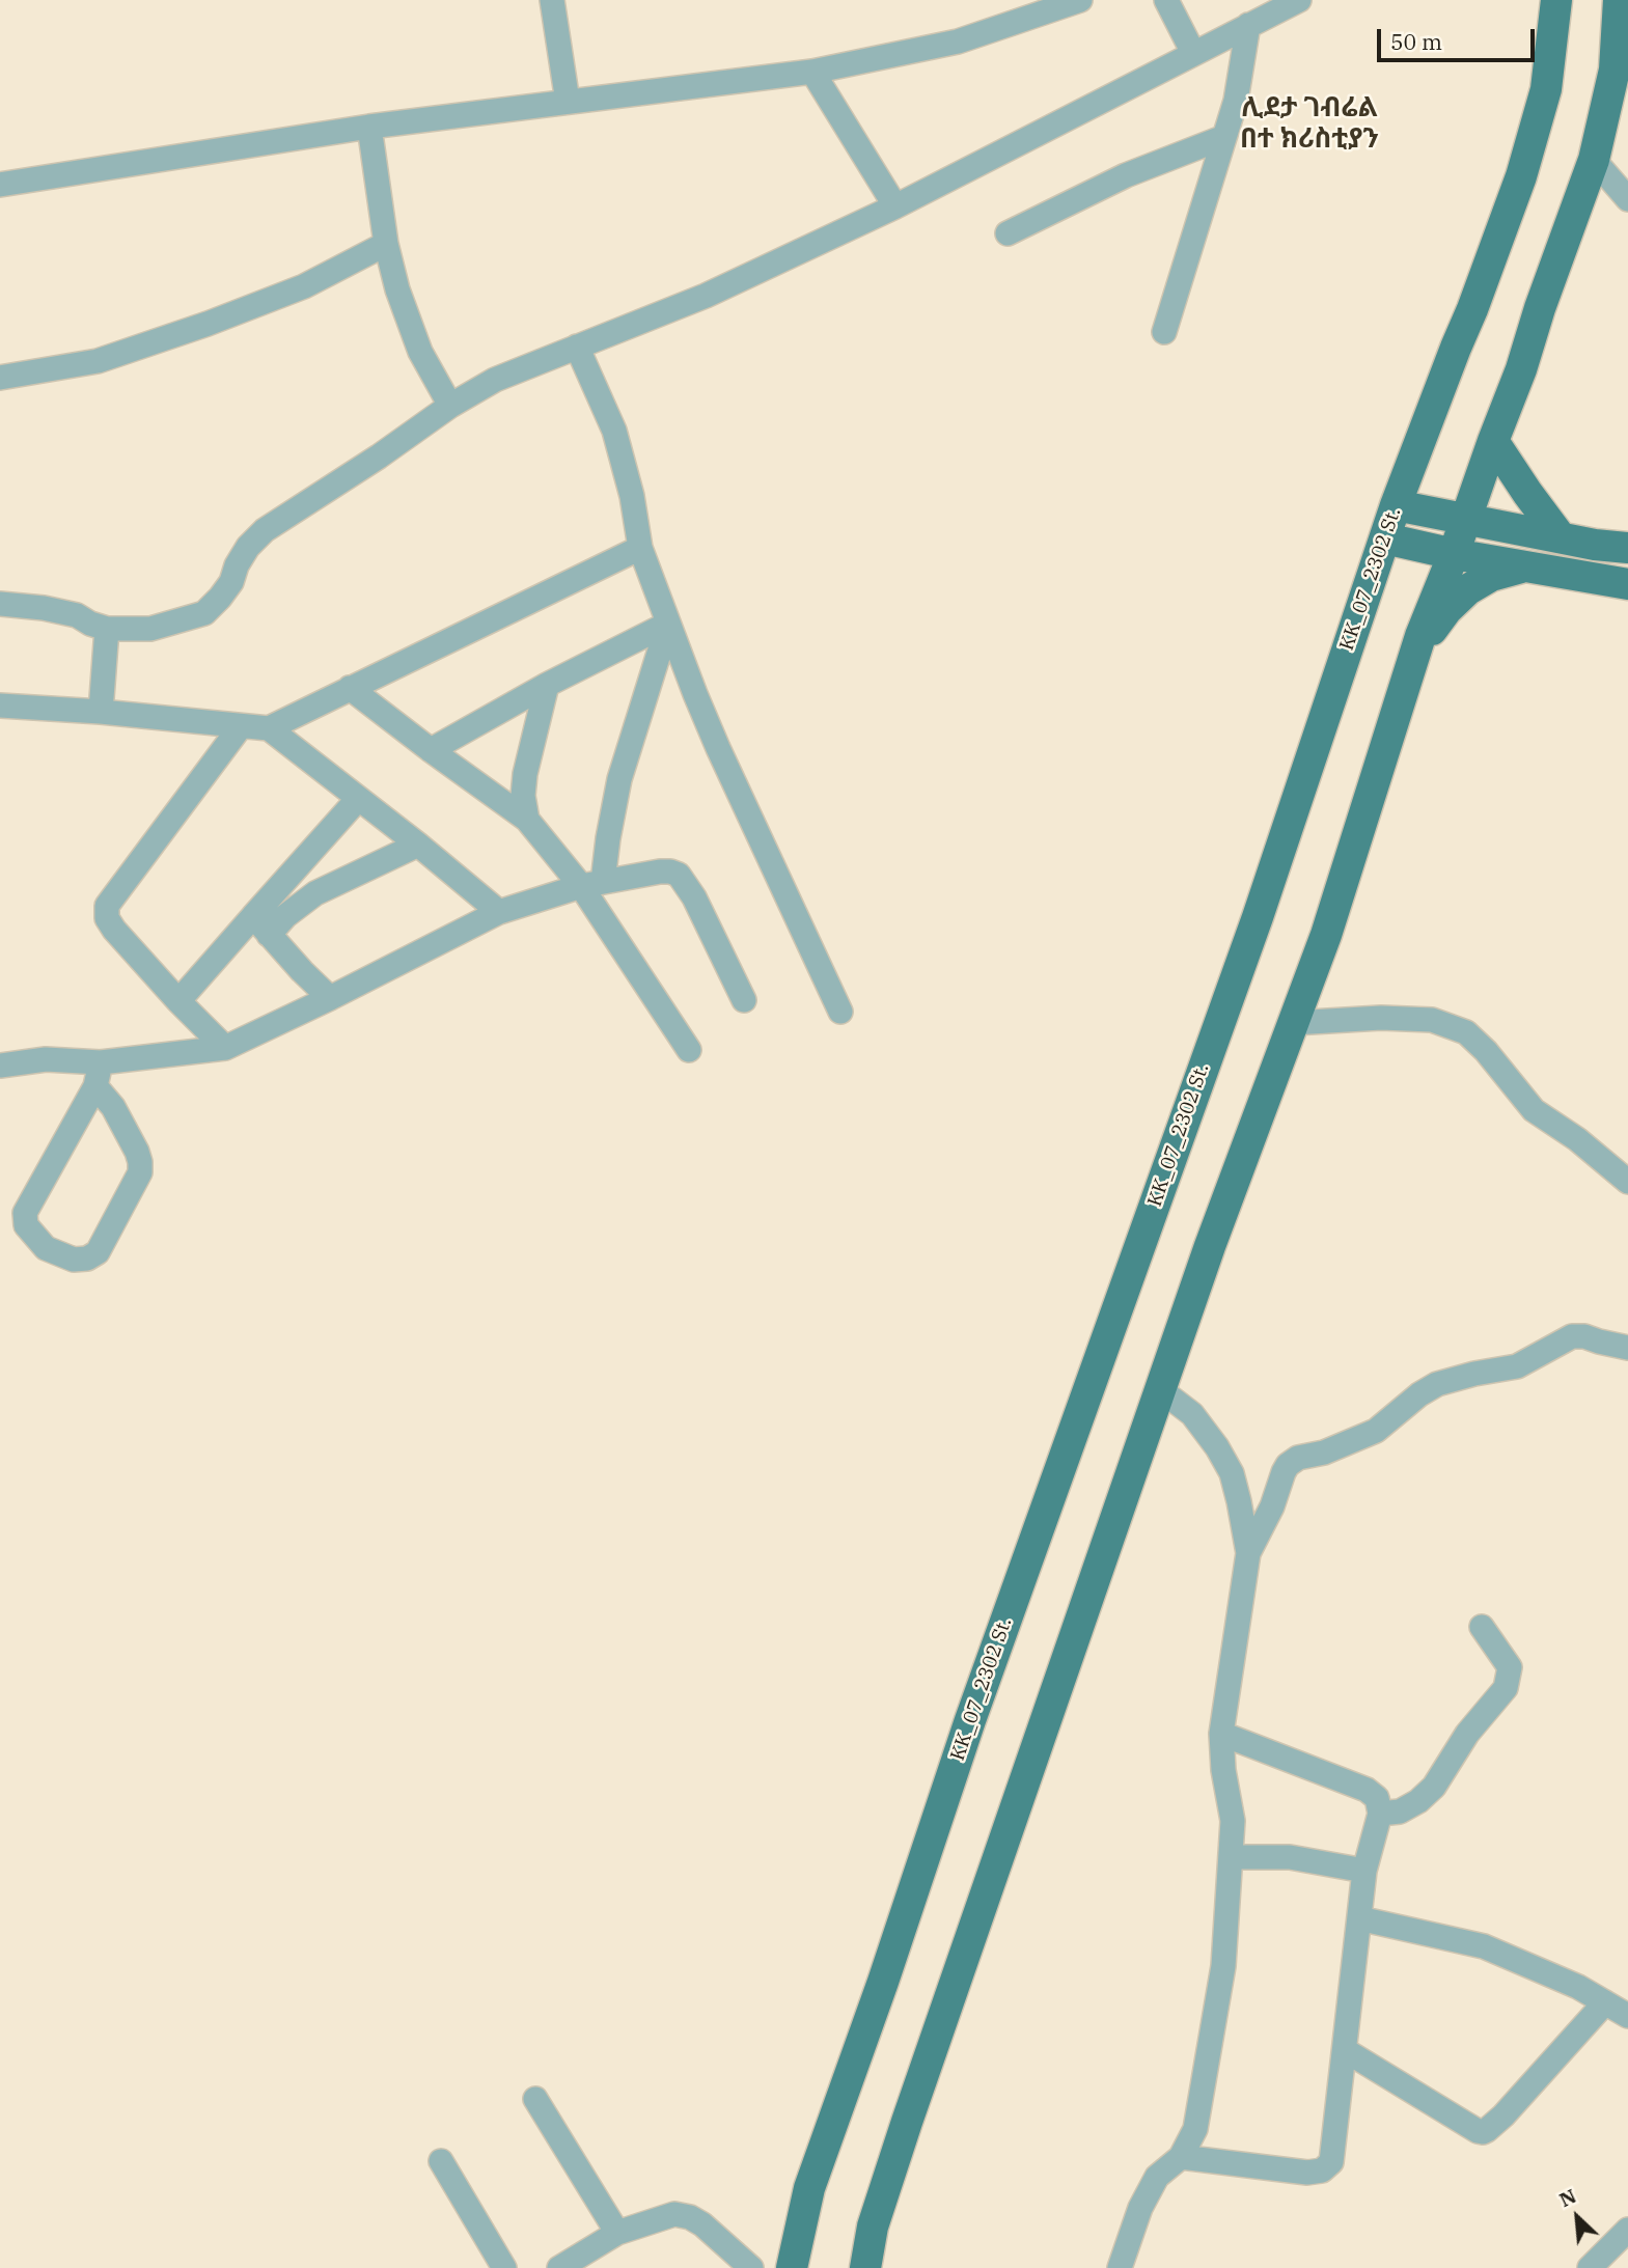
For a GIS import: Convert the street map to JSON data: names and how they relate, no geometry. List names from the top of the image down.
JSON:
{
  "streets": {
    "main road": ["KK_07_2302 St."]
  },
  "districts": ["ሊደታ ገብሬል በተ ክሪስቲያን"],
  "scale_bar": "50 m",
  "north": "top left"
}
